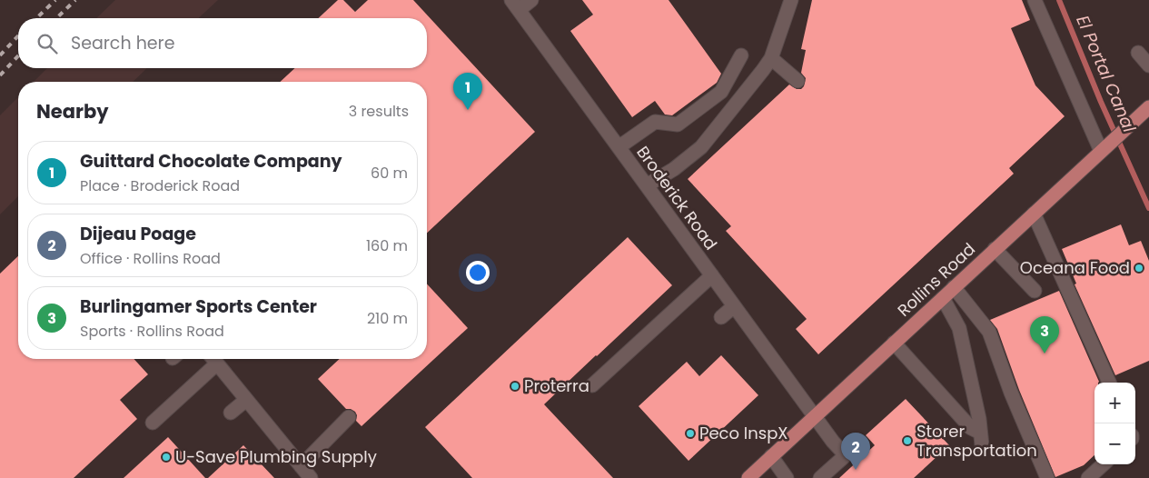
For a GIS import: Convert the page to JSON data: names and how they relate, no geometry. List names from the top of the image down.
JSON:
{
  "streets": {
    "main road": ["Rollins Road"],
    "street": ["Broderick Road"]
  },
  "crossings": [
    ["Broderick Road", "Rollins Road"]
  ],
  "water": ["El Portal Canal"],
  "places": [
    "Oceana Food",
    "Proterra",
    "Peco InspX",
    "Storer Transportation",
    "U-Save Plumbing Supply"
  ],
  "page": {
    "search": "Search here",
    "pins": ["1", "3", "2"],
    "heading": ["Nearby", "3 results"],
    "list": [
      {
        "mark": "1",
        "name": "Guittard Chocolate Company",
        "note": "Place · Broderick Road",
        "value": "60 m"
      },
      {
        "mark": "2",
        "name": "Dijeau Poage",
        "note": "Office · Rollins Road",
        "value": "160 m"
      },
      {
        "mark": "3",
        "name": "Burlingamer Sports Center",
        "note": "Sports · Rollins Road",
        "value": "210 m"
      }
    ],
    "map_buttons": ["+", "−"]
  }
}
